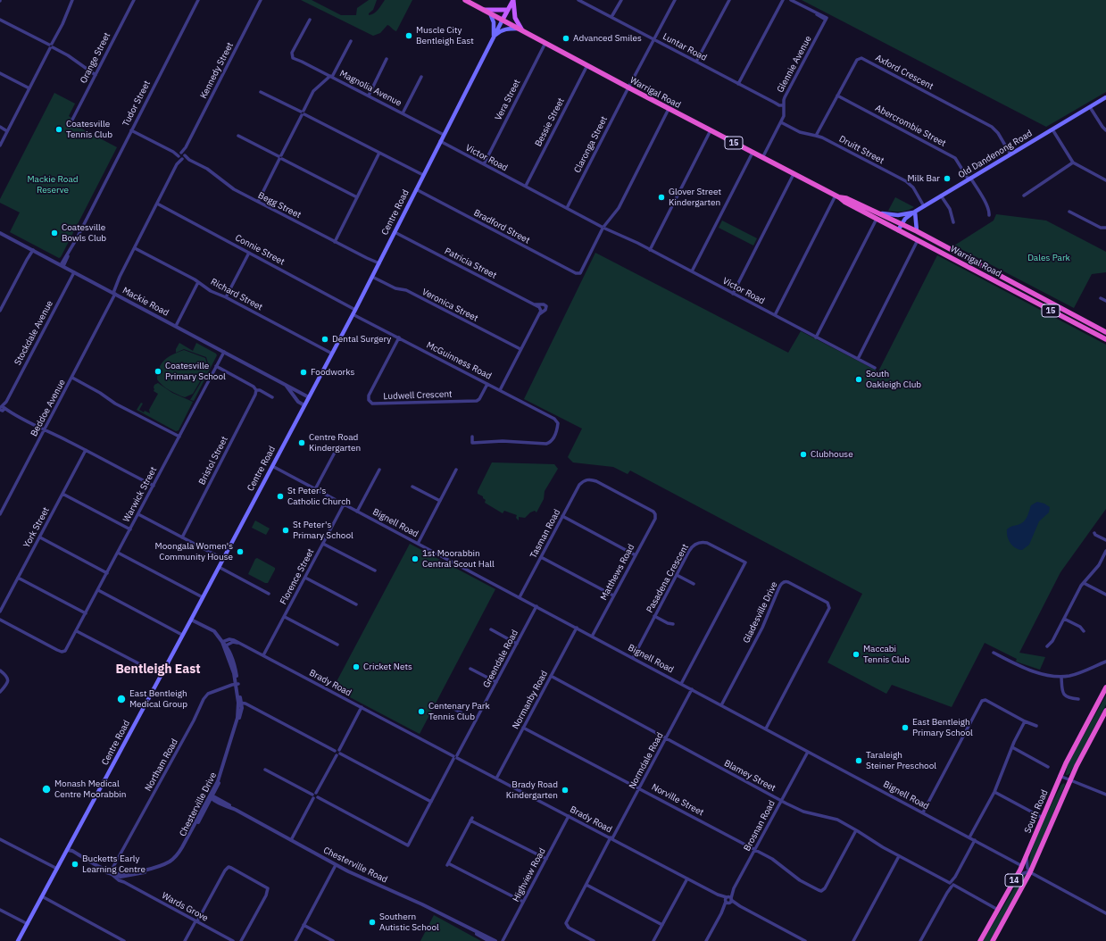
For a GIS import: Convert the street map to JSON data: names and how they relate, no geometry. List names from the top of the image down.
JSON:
{
  "streets": {
    "highway": [
      "Warrigal Road",
      "15",
      "South Road",
      "14"
    ],
    "main road": ["Old Dandenong Road", "Centre Road"],
    "street": [
      "Luntar Road",
      "Orange Street",
      "Glennie Avenue",
      "Kennedy Street",
      "Axford Crescent",
      "Magnolia Avenue",
      "Vera Street",
      "Tudor Street",
      "Bessie Street",
      "Abercrombie Street",
      "Claronga Street",
      "Druitt Street",
      "Victor Road",
      "Begg Street",
      "Bradford Street",
      "Connie Street",
      "Patricia Street",
      "Richard Street",
      "Mackie Road",
      "Veronica Street",
      "Stockdale Avenue",
      "McGuinness Road",
      "Ludwell Crescent",
      "Beddoe Avenue",
      "Bristol Street",
      "Warwick Street",
      "Bignell Road",
      "York Street",
      "Tasman Road",
      "Matthews Road",
      "Florence Street",
      "Pasadena Crescent",
      "Gladesville Drive",
      "Greendale Road",
      "Brady Road",
      "Normanby Road",
      "Normdale Road",
      "Northam Road",
      "Blamey Street",
      "Norville Street",
      "Chesterville Drive",
      "Brosnan Road",
      "Chesterville Road",
      "Highview Road",
      "Wards Grove"
    ]
  },
  "crossings": [
    ["Luntar Road", "Glennie Avenue"],
    ["Luntar Road", "Claronga Street"],
    ["Glennie Avenue", "Warrigal Road"],
    ["Glennie Avenue", "Druitt Street"],
    ["Kennedy Street", "Begg Street"],
    ["Axford Crescent", "Abercrombie Street"],
    ["Axford Crescent", "Druitt Street"],
    ["Axford Crescent", "Old Dandenong Road"],
    ["Magnolia Avenue", "Centre Road"],
    ["Warrigal Road", "Vera Street"],
    ["Warrigal Road", "Bessie Street"],
    ["Warrigal Road", "Claronga Street"],
    ["Warrigal Road", "Old Dandenong Road"],
    ["Warrigal Road", "Centre Road"],
    ["Vera Street", "Victor Road"],
    ["Tudor Street", "Begg Street"],
    ["Tudor Street", "Mackie Road"],
    ["Bessie Street", "Victor Road"],
    ["Abercrombie Street", "Old Dandenong Road"],
    ["Claronga Street", "Victor Road"],
    ["Druitt Street", "Old Dandenong Road"],
    ["Victor Road", "Centre Road"],
    ["Victor Road", "Bradford Street"],
    ["Begg Street", "Centre Road"],
    ["Centre Road", "Bradford Street"],
    ["Centre Road", "Connie Street"],
    ["Centre Road", "Patricia Street"],
    ["Centre Road", "Richard Street"],
    ["Centre Road", "Mackie Road"],
    ["Centre Road", "Veronica Street"],
    ["Centre Road", "McGuinness Road"],
    ["Centre Road", "Bignell Road"],
    ["Mackie Road", "Stockdale Avenue"],
    ["Mackie Road", "Beddoe Avenue"],
    ["Mackie Road", "Warwick Street"],
    ["McGuinness Road", "Ludwell Crescent"],
    ["Bignell Road", "Tasman Road"],
    ["Bignell Road", "Matthews Road"],
    ["Bignell Road", "Florence Street"],
    ["Bignell Road", "Pasadena Crescent"],
    ["Bignell Road", "Gladesville Drive"],
    ["Bignell Road", "Greendale Road"],
    ["Bignell Road", "Normanby Road"],
    ["Bignell Road", "Normdale Road"],
    ["Bignell Road", "South Road"],
    ["Bignell Road", "Brosnan Road"],
    ["Tasman Road", "Matthews Road"],
    ["Florence Street", "Brady Road"],
    ["Greendale Road", "Brady Road"],
    ["Brady Road", "Normanby Road"],
    ["Brady Road", "Normdale Road"],
    ["Brady Road", "Chesterville Drive"],
    ["Brady Road", "Brosnan Road"],
    ["Brady Road", "Highview Road"],
    ["Normanby Road", "Blamey Street"],
    ["Normanby Road", "Norville Street"],
    ["Normdale Road", "Blamey Street"],
    ["Normdale Road", "Norville Street"],
    ["Northam Road", "Chesterville Drive"],
    ["Northam Road", "Wards Grove"],
    ["Blamey Street", "Norville Street"],
    ["Blamey Street", "South Road"],
    ["Blamey Street", "Brosnan Road"],
    ["Norville Street", "Brosnan Road"],
    ["Chesterville Drive", "Chesterville Road"],
    ["Chesterville Drive", "Wards Grove"]
  ],
  "districts": ["Bentleigh East"],
  "parks": ["Mackie Road Reserve", "Dales Park"],
  "places": [
    "Muscle City Bentleigh East",
    "Advanced Smiles",
    "Coatesville Tennis Club",
    "Milk Bar",
    "Glover Street Kindergarten",
    "Coatesville Bowls Club",
    "Dental Surgery",
    "Coatesville Primary School",
    "Foodworks",
    "South Oakleigh Club",
    "Centre Road Kindergarten",
    "Clubhouse",
    "St Peter's Catholic Church",
    "St Peter's Primary School",
    "Moongala Women's Community House",
    "1st Moorabbin Central Scout Hall",
    "Maccabi Tennis Club",
    "Cricket Nets",
    "East Bentleigh Medical Group",
    "Centenary Park Tennis Club",
    "East Bentleigh Primary School",
    "Taraleigh Steiner Preschool",
    "Monash Medical Centre Moorabbin",
    "Brady Road Kindergarten",
    "Bucketts Early Learning Centre",
    "Southern Autistic School"
  ]
}
